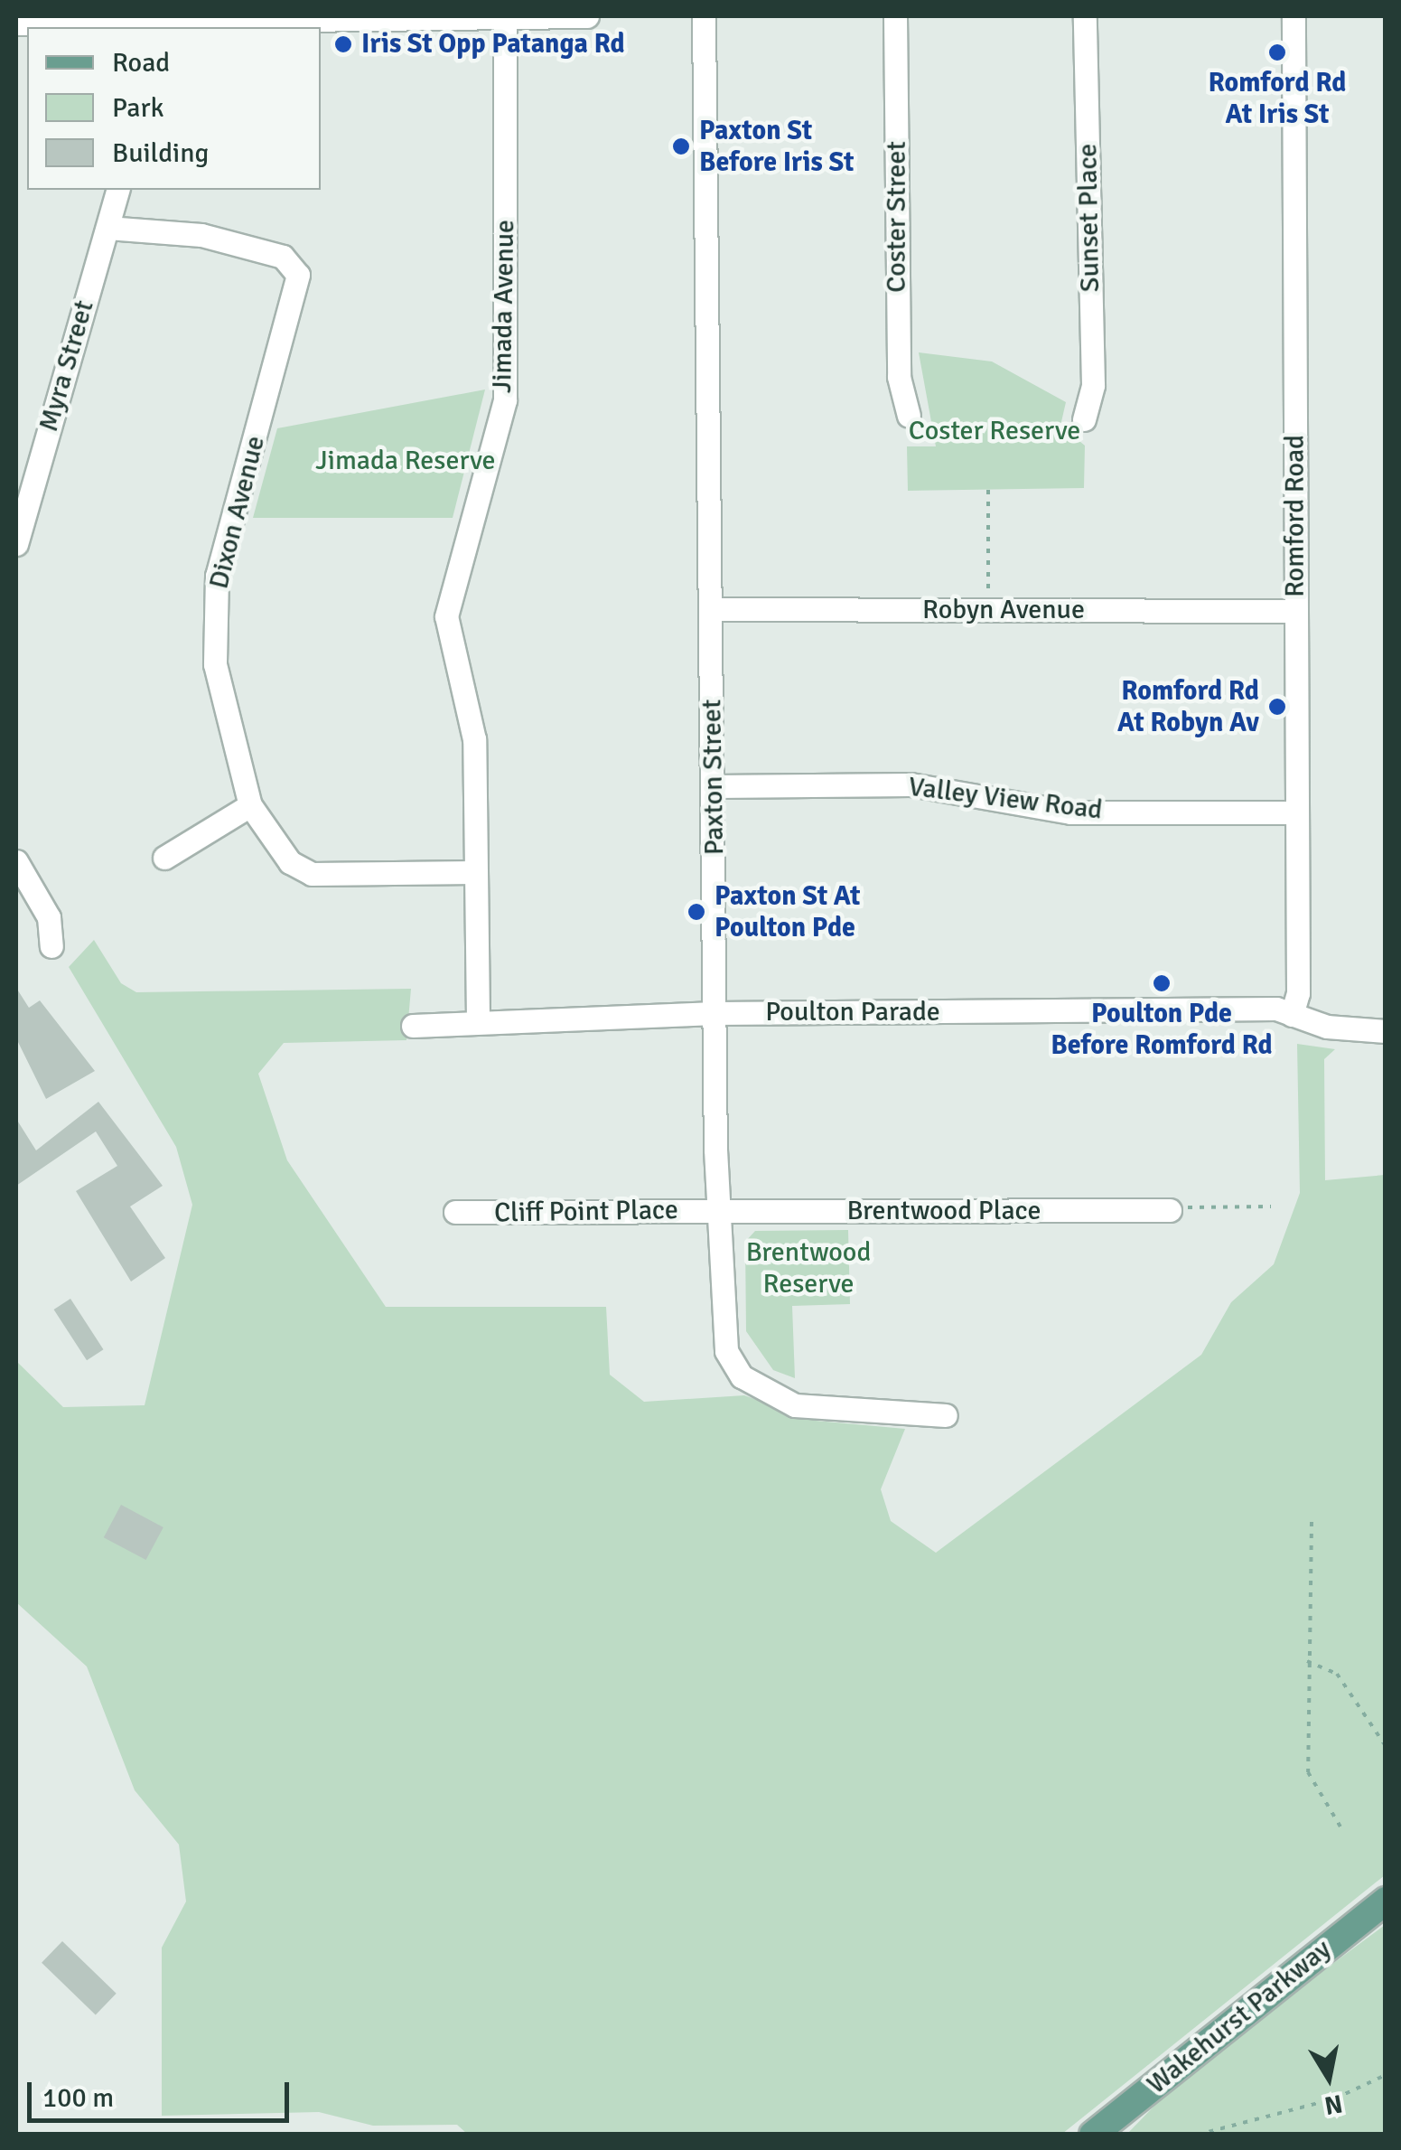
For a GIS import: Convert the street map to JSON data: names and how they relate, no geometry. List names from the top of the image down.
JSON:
{
  "streets": {
    "main road": ["Wakehurst Parkway"],
    "street": [
      "Coster Street",
      "Sunset Place",
      "Jimada Avenue",
      "Myra Street",
      "Dixon Avenue",
      "Romford Road",
      "Robyn Avenue",
      "Paxton Street",
      "Valley View Road",
      "Poulton Parade",
      "Brentwood Place",
      "Cliff Point Place"
    ]
  },
  "crossings": [
    ["Jimada Avenue", "Dixon Avenue"],
    ["Jimada Avenue", "Poulton Parade"],
    ["Myra Street", "Dixon Avenue"],
    ["Romford Road", "Robyn Avenue"],
    ["Romford Road", "Valley View Road"],
    ["Romford Road", "Poulton Parade"],
    ["Robyn Avenue", "Paxton Street"],
    ["Paxton Street", "Valley View Road"],
    ["Paxton Street", "Poulton Parade"],
    ["Paxton Street", "Brentwood Place"],
    ["Paxton Street", "Cliff Point Place"],
    ["Brentwood Place", "Cliff Point Place"]
  ],
  "parks": ["Coster Reserve", "Jimada Reserve", "Brentwood Reserve"],
  "places": [
    "Iris St Opp Patanga Rd",
    "Romford Rd At Iris St",
    "Paxton St Before Iris St",
    "Romford Rd At Robyn Av",
    "Paxton St At Poulton Pde",
    "Poulton Pde Before Romford Rd"
  ],
  "legend": ["Road", "Park", "Building"],
  "scale_bar": "100 m",
  "north": "bottom"
}
